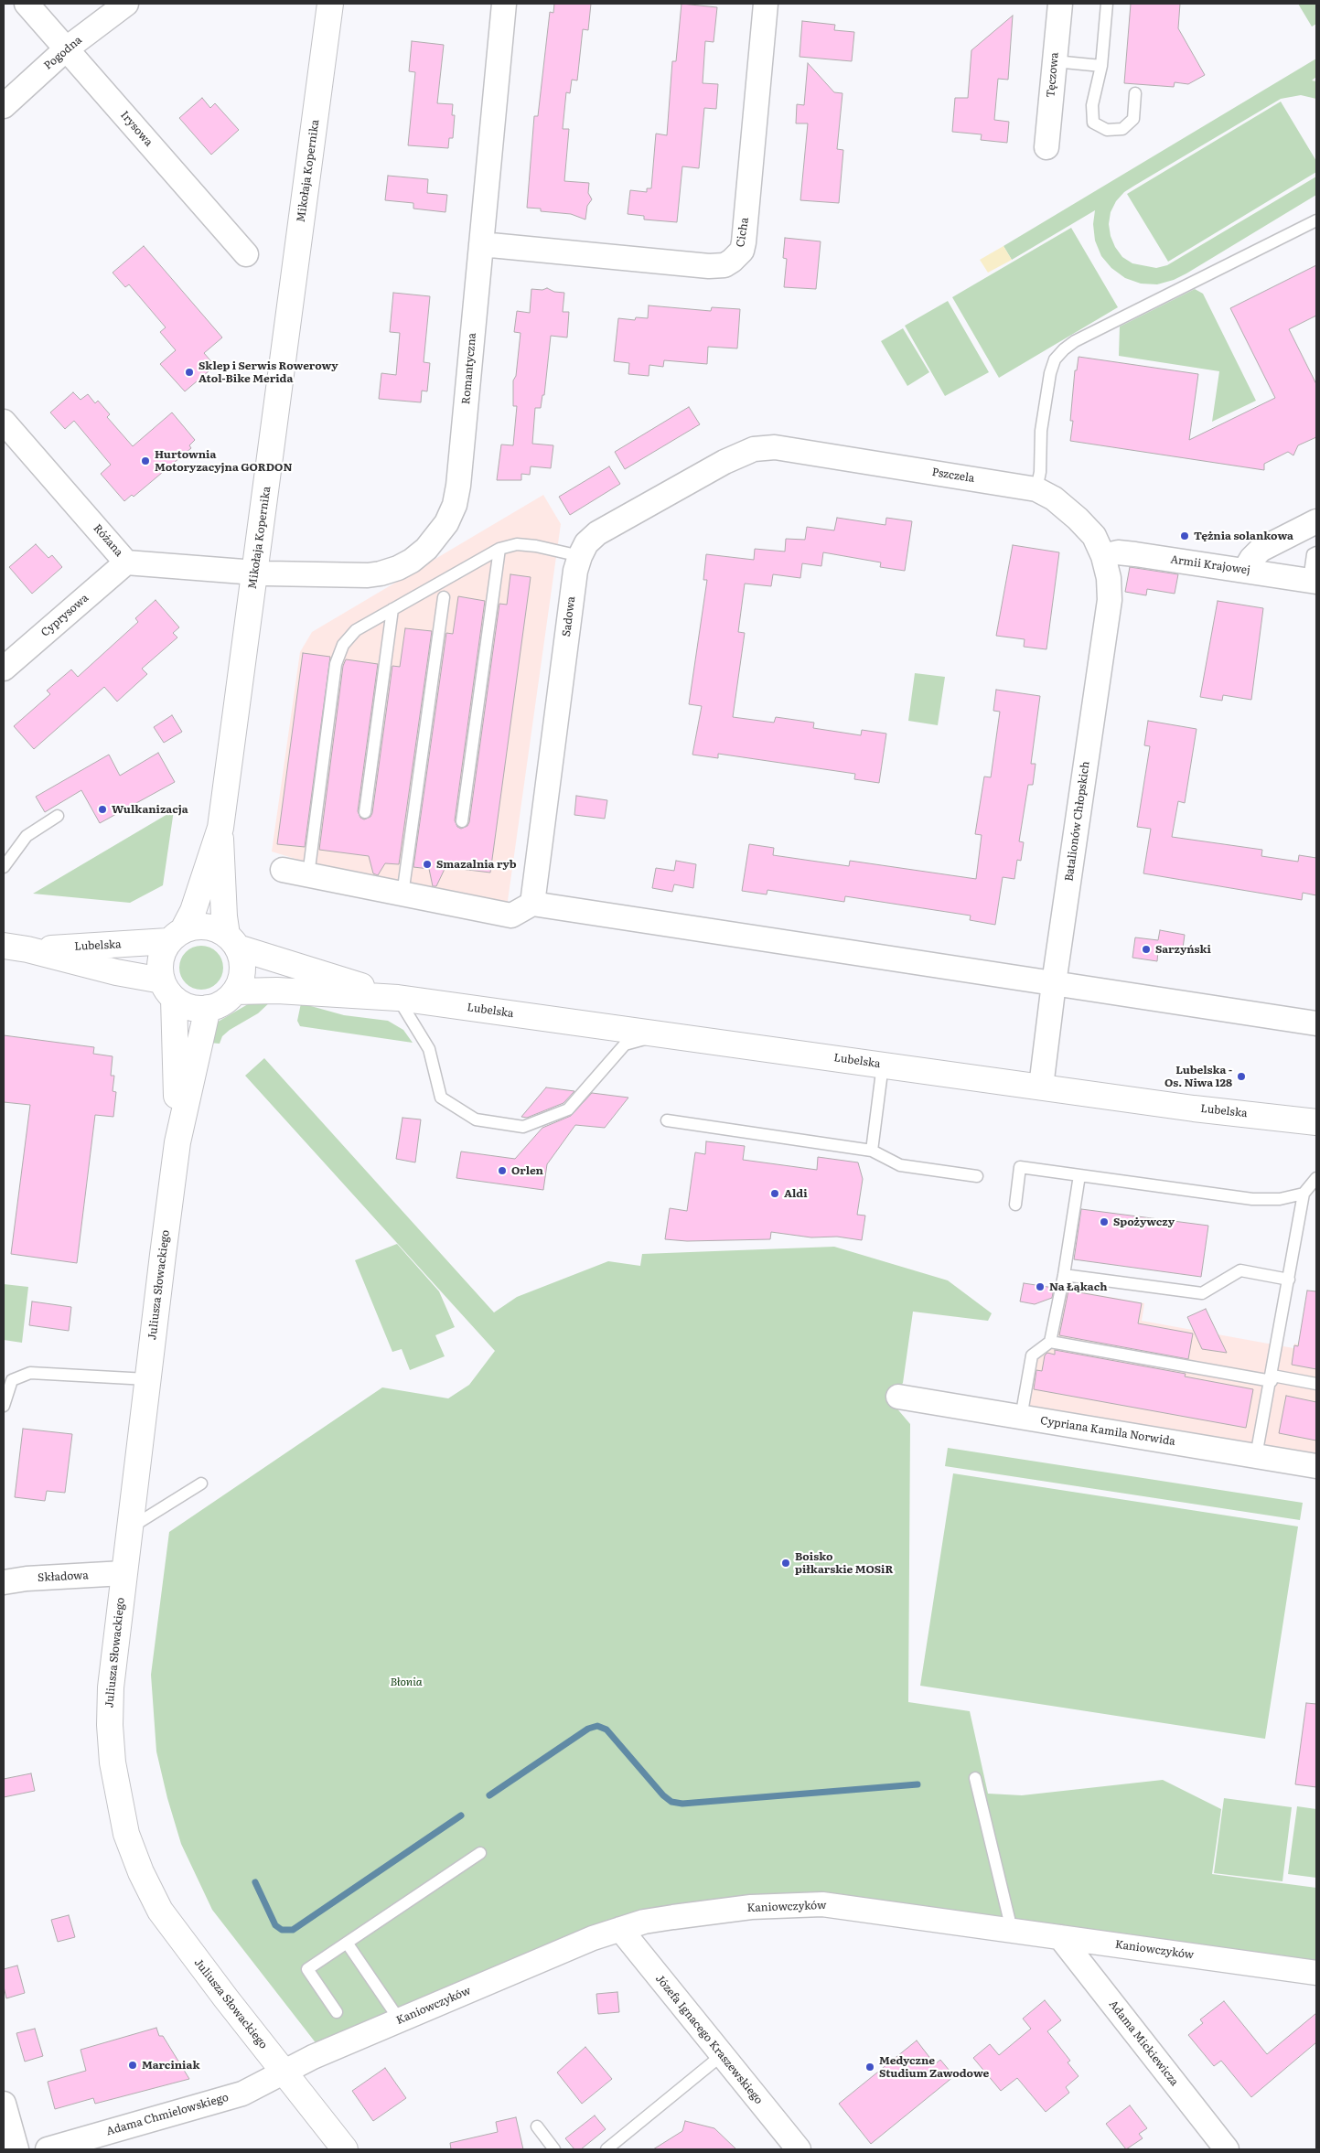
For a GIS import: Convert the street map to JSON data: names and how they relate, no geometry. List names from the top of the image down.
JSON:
{
  "streets": {
    "street": [
      "Pogodna",
      "Tęczowa",
      "Irysowa",
      "Mikołaja Kopernika",
      "Cicha",
      "Romantyczna",
      "Pszczela",
      "Różana",
      "Armii Krajowej",
      "Cyprysowa",
      "Sadowa",
      "Batalionów Chłopskich",
      "Lubelska",
      "Juliusza Słowackiego",
      "Cypriana Kamila Norwida",
      "Składowa",
      "Kaniowczyków",
      "Józefa Ignacego Kraszewskiego",
      "Adama Mickiewicza",
      "Adama Chmielowskiego"
    ]
  },
  "crossings": [
    ["Pogodna", "Irysowa"],
    ["Mikołaja Kopernika", "Romantyczna"],
    ["Mikołaja Kopernika", "Różana"],
    ["Mikołaja Kopernika", "Lubelska"],
    ["Mikołaja Kopernika", "Juliusza Słowackiego"],
    ["Cicha", "Romantyczna"],
    ["Romantyczna", "Różana"],
    ["Pszczela", "Armii Krajowej"],
    ["Pszczela", "Sadowa"],
    ["Pszczela", "Batalionów Chłopskich"],
    ["Różana", "Cyprysowa"],
    ["Armii Krajowej", "Batalionów Chłopskich"],
    ["Batalionów Chłopskich", "Lubelska"],
    ["Lubelska", "Juliusza Słowackiego"],
    ["Juliusza Słowackiego", "Składowa"],
    ["Juliusza Słowackiego", "Kaniowczyków"],
    ["Juliusza Słowackiego", "Adama Chmielowskiego"],
    ["Kaniowczyków", "Józefa Ignacego Kraszewskiego"],
    ["Kaniowczyków", "Adama Mickiewicza"],
    ["Kaniowczyków", "Adama Chmielowskiego"]
  ],
  "parks": ["Błonia"],
  "places": [
    "Sklep i Serwis Rowerowy Atol-Bike Merida",
    "Hurtownia Motoryzacyjna GORDON",
    "Tężnia solankowa",
    "Wulkanizacja",
    "Smazalnia ryb",
    "Sarzyński",
    "Lubelska - Os. Niwa 128",
    "Orlen",
    "Aldi",
    "Spożywczy",
    "Na Łąkach",
    "Boisko piłkarskie MOSiR",
    "Marciniak",
    "Medyczne Studium Zawodowe"
  ]
}
